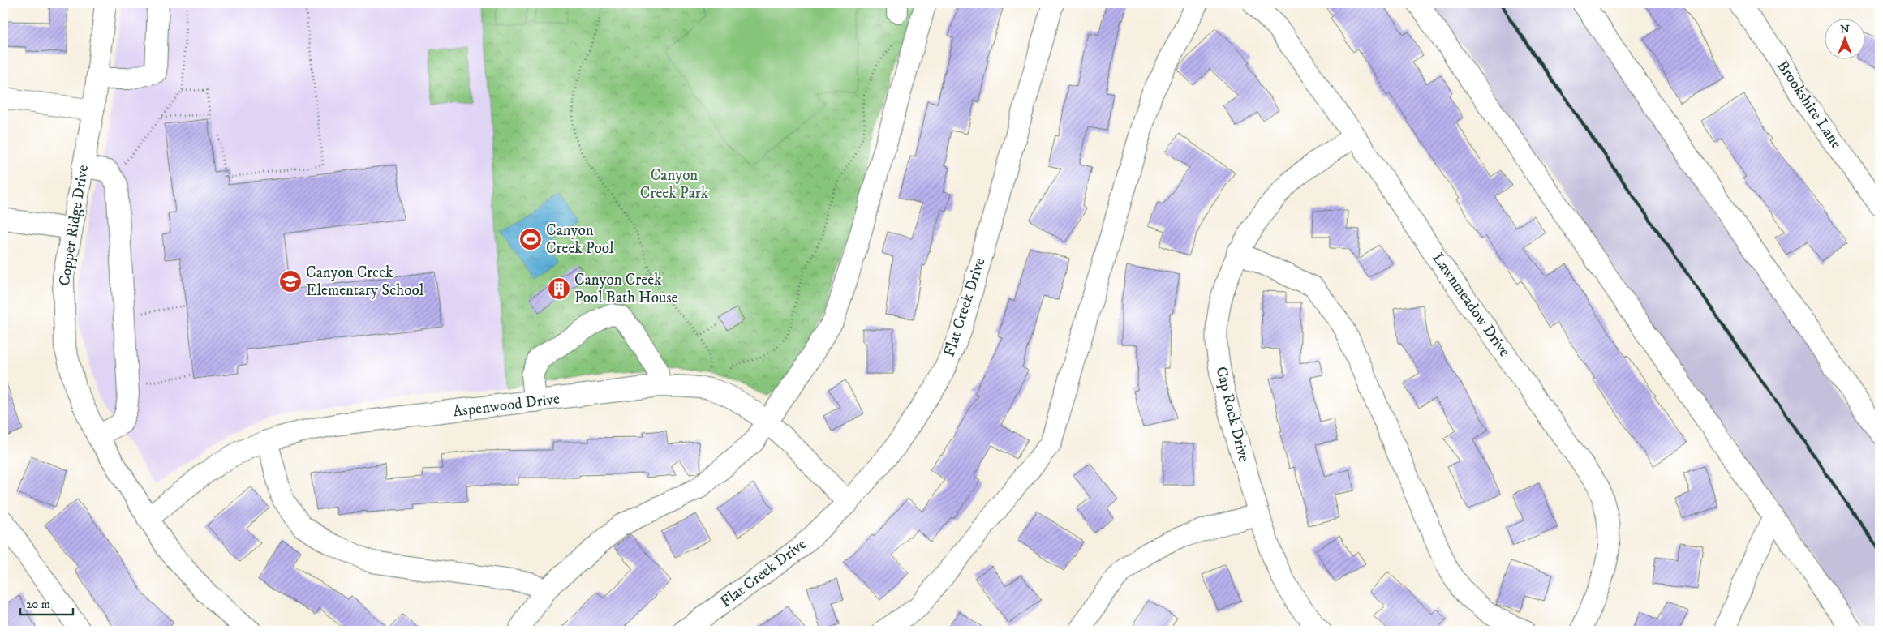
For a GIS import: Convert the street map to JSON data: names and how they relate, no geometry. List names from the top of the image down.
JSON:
{
  "streets": {
    "street": [
      "Brookshire Lane",
      "Copper Ridge Drive",
      "Lawnmeadow Drive",
      "Flat Creek Drive",
      "Aspenwood Drive",
      "Cap Rock Drive"
    ]
  },
  "crossings": [
    ["Copper Ridge Drive", "Aspenwood Drive"],
    ["Lawnmeadow Drive", "Cap Rock Drive"],
    ["Flat Creek Drive", "Aspenwood Drive"]
  ],
  "parks": ["Canyon Creek Park"],
  "places": {
    "sports": ["Canyon Creek Pool"],
    "school or university": ["Canyon Creek Elementary School"],
    "building": ["Canyon Creek Pool Bath House"]
  },
  "scale_bar": "20 m",
  "north": "top"
}
